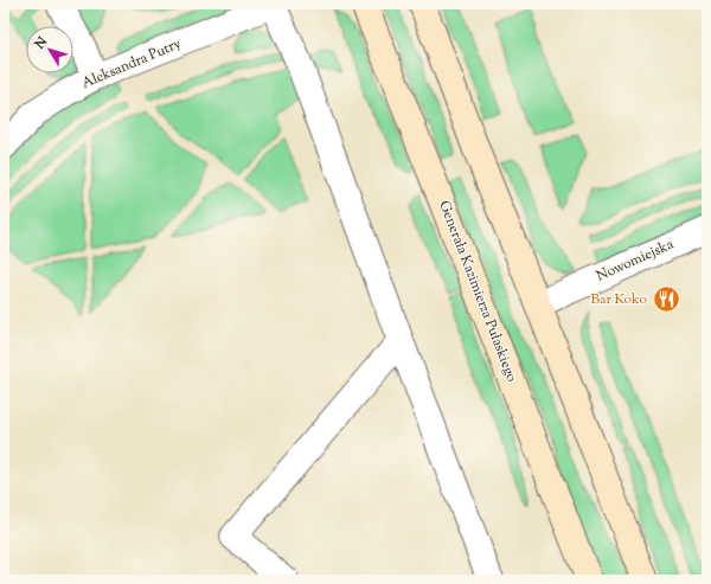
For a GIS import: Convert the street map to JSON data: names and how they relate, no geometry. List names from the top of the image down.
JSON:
{
  "streets": {
    "main road": ["Generała Kazimierza Pułaskiego"],
    "street": ["Aleksandra Putry", "Nowomiejska"]
  },
  "places": {
    "restaurant": ["Bar Koko"]
  },
  "north": "top left"
}
